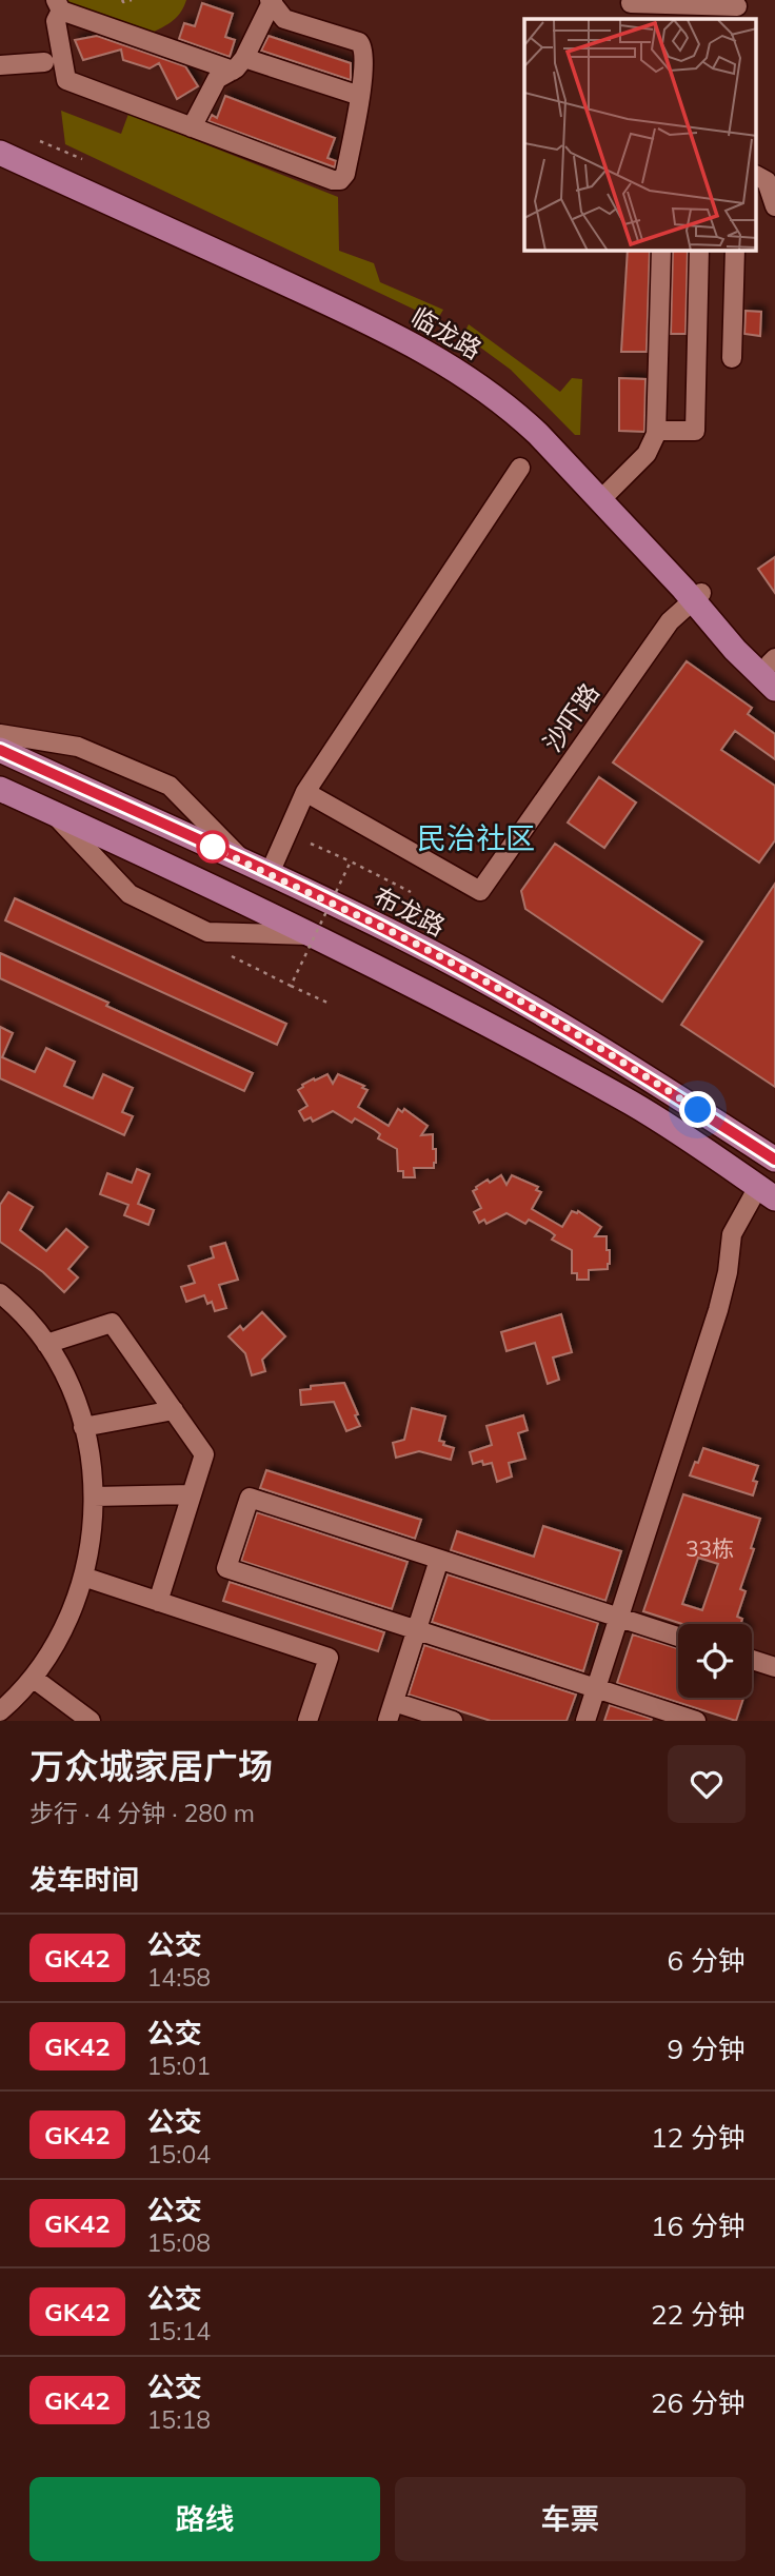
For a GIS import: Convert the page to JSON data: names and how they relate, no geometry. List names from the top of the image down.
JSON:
{
  "streets": {
    "main road": ["临龙路", "布龙路"],
    "street": ["沙吓路"]
  },
  "crossings": [
    ["临龙路", "沙吓路"]
  ],
  "districts": ["民治社区"],
  "lines": ["bus line GK42"],
  "house_numbers": ["33栋"],
  "page": {
    "heading": [
      ["万众城家居广场", "步行 · 4 分钟 · 280 m"],
      "发车时间"
    ],
    "list": [
      {
        "mark": "GK42",
        "name": "公交",
        "note": "14:58",
        "value": "6 分钟"
      },
      {
        "mark": "GK42",
        "name": "公交",
        "note": "15:01",
        "value": "9 分钟"
      },
      {
        "mark": "GK42",
        "name": "公交",
        "note": "15:04",
        "value": "12 分钟"
      },
      {
        "mark": "GK42",
        "name": "公交",
        "note": "15:08",
        "value": "16 分钟"
      },
      {
        "mark": "GK42",
        "name": "公交",
        "note": "15:14",
        "value": "22 分钟"
      },
      {
        "mark": "GK42",
        "name": "公交",
        "note": "15:18",
        "value": "26 分钟"
      }
    ],
    "buttons": ["路线", "车票"]
  }
}
